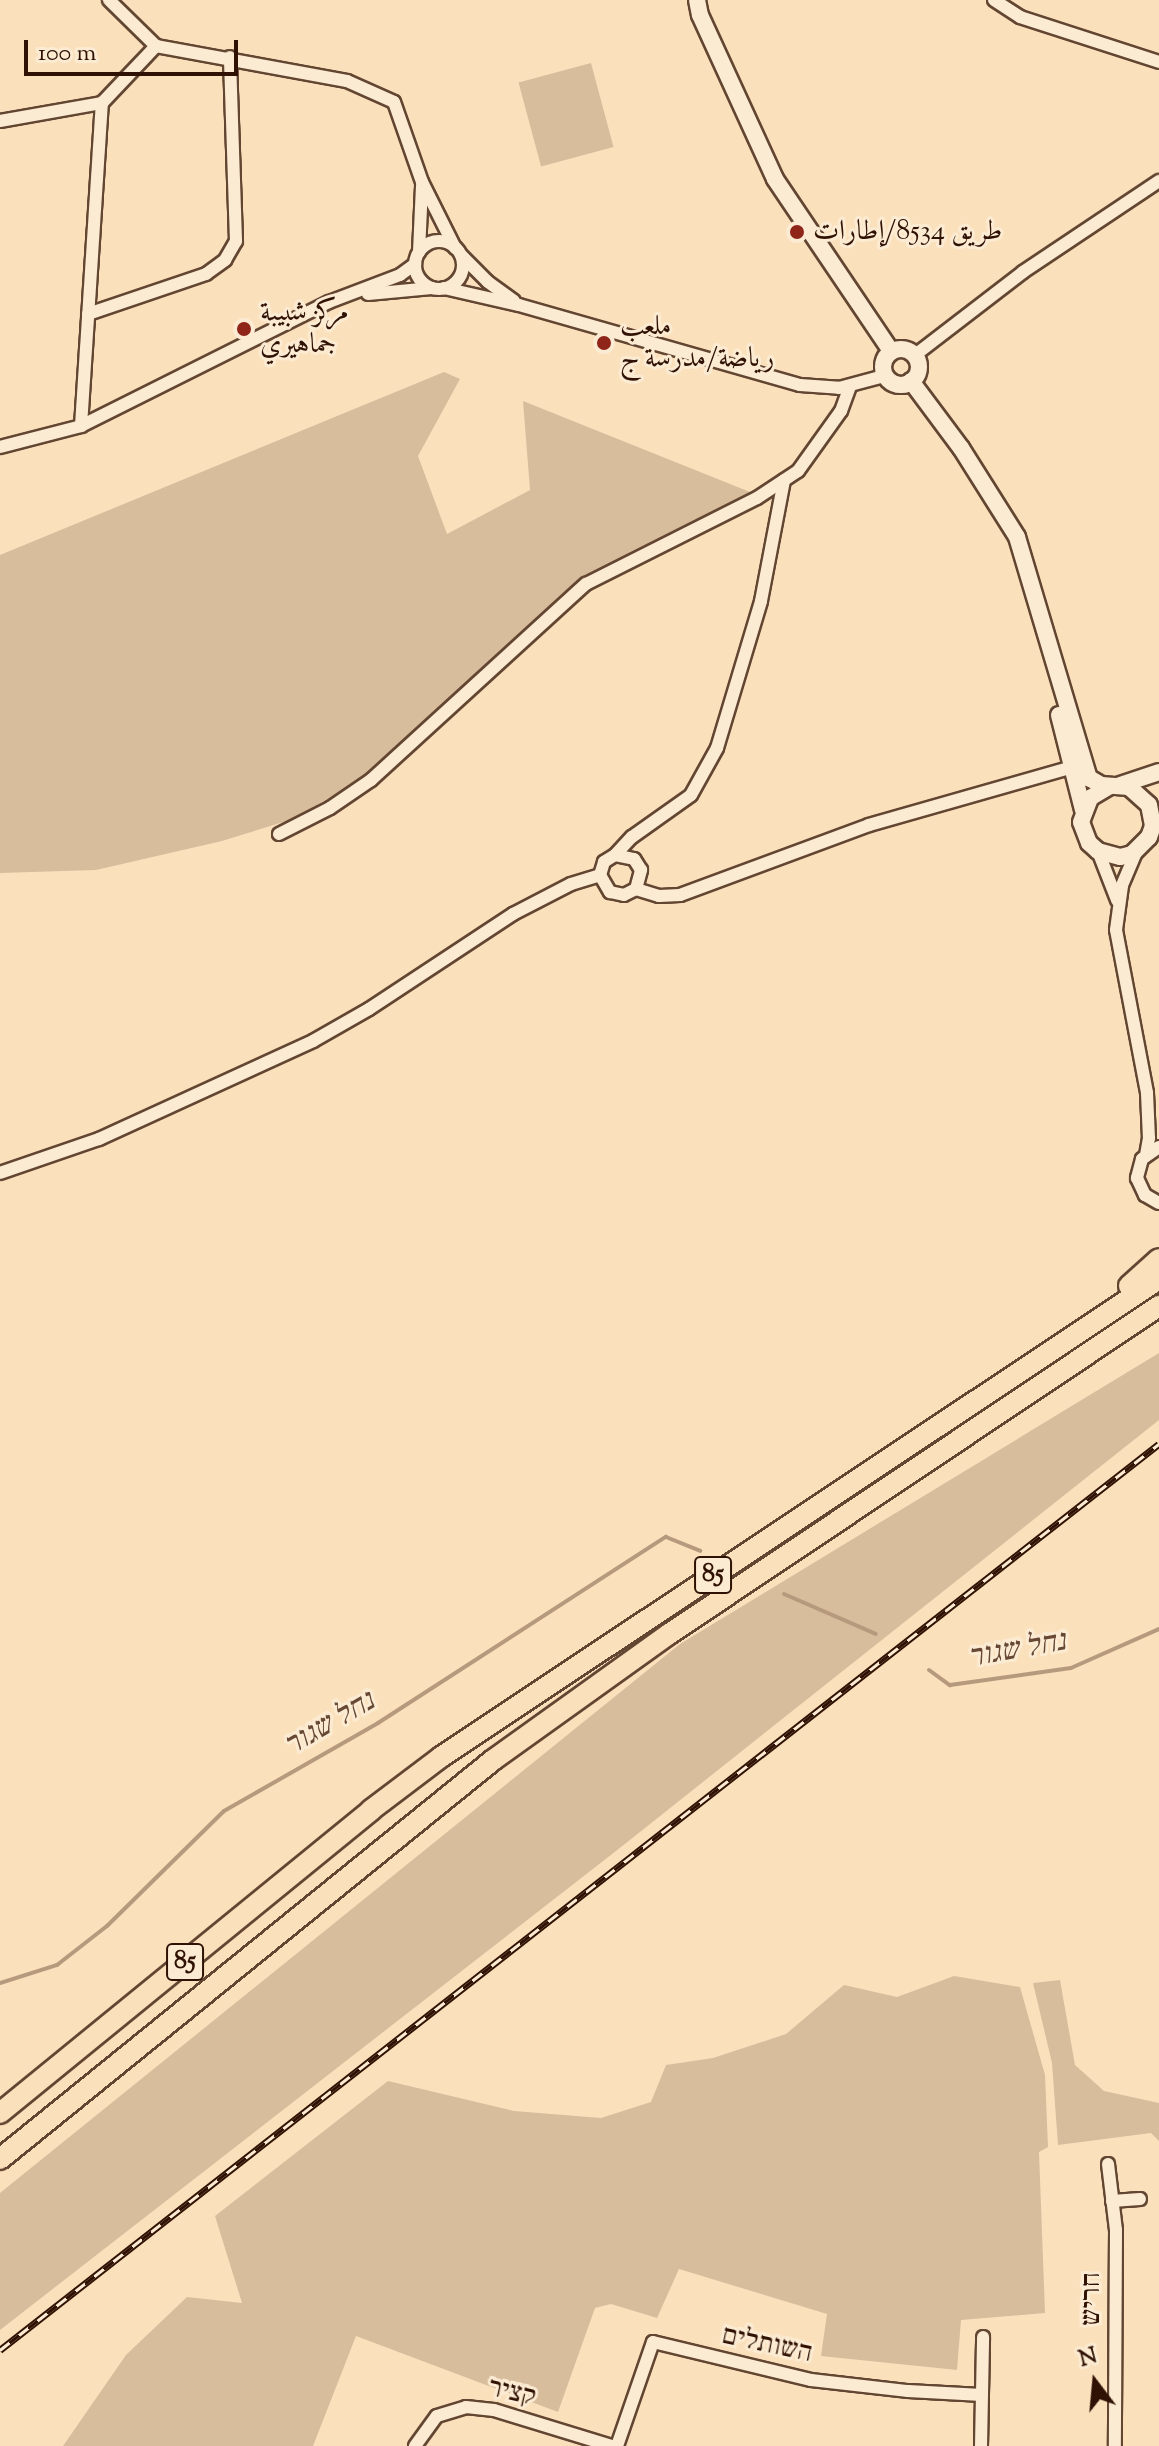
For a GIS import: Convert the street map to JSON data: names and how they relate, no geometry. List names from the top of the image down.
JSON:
{
  "streets": {
    "highway": ["85"],
    "street": ["חריש", "השותלים", "קציר"]
  },
  "crossings": [
    ["השותלים", "קציר"]
  ],
  "water": ["נחל שגור"],
  "places": ["طريق 8534/إطارات", "مركز شبيبة جماهيري", "ملعب رياضة/مدرسة ج"],
  "scale_bar": "100 m",
  "north": "top"
}
